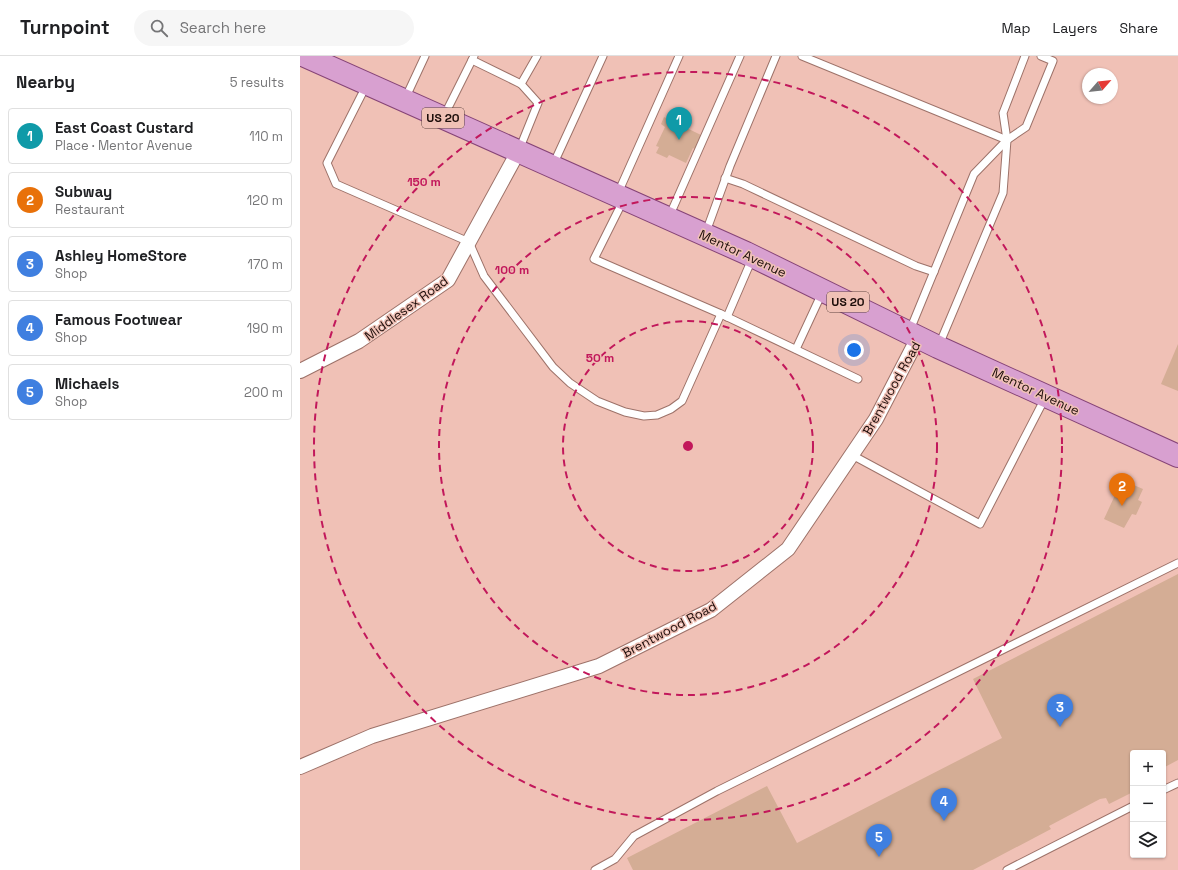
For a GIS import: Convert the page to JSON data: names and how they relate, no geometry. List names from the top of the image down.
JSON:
{
  "streets": {
    "main road": ["US 20", "Mentor Avenue"],
    "street": ["Middlesex Road", "Brentwood Road"]
  },
  "crossings": [
    ["Mentor Avenue", "Middlesex Road"],
    ["Mentor Avenue", "Brentwood Road"]
  ],
  "north": "top right",
  "page": {
    "header": "Turnpoint",
    "search": "Search here",
    "nav": ["Map", "Layers", "Share"],
    "heading": ["Nearby", "5 results"],
    "pins": [
      "1",
      "2",
      "3",
      "4",
      "5"
    ],
    "list": [
      {
        "mark": "1",
        "name": "East Coast Custard",
        "note": "Place · Mentor Avenue",
        "value": "110 m"
      },
      {
        "mark": "2",
        "name": "Subway",
        "note": "Restaurant",
        "value": "120 m"
      },
      {
        "mark": "3",
        "name": "Ashley HomeStore",
        "note": "Shop",
        "value": "170 m"
      },
      {
        "mark": "4",
        "name": "Famous Footwear",
        "note": "Shop",
        "value": "190 m"
      },
      {
        "mark": "5",
        "name": "Michaels",
        "note": "Shop",
        "value": "200 m"
      }
    ],
    "map_buttons": ["+", "−"]
  },
  "rings": ["150 m", "100 m", "50 m"]
}
